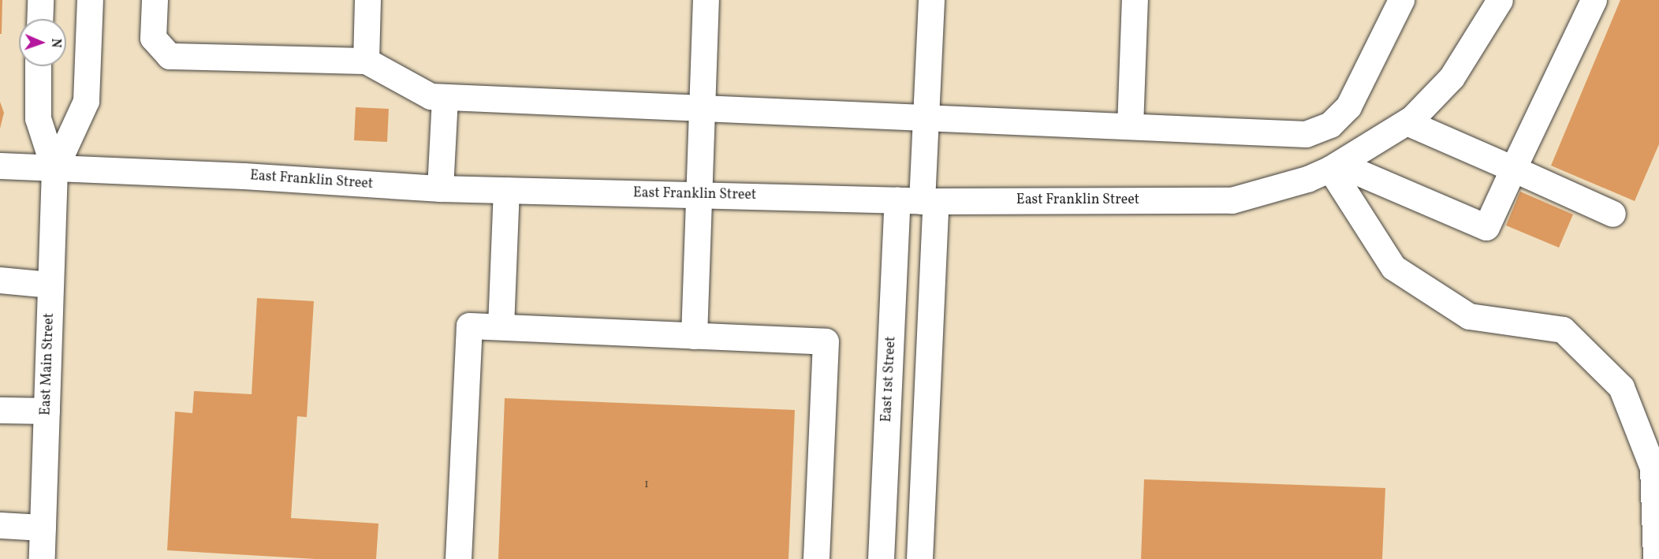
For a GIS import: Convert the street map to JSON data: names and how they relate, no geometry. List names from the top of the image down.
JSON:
{
  "streets": {
    "street": ["East Franklin Street", "East Main Street", "East 1st Street"]
  },
  "crossings": [
    ["East Franklin Street", "East Main Street"],
    ["East Franklin Street", "East 1st Street"]
  ],
  "house_numbers": ["1"],
  "north": "right"
}
